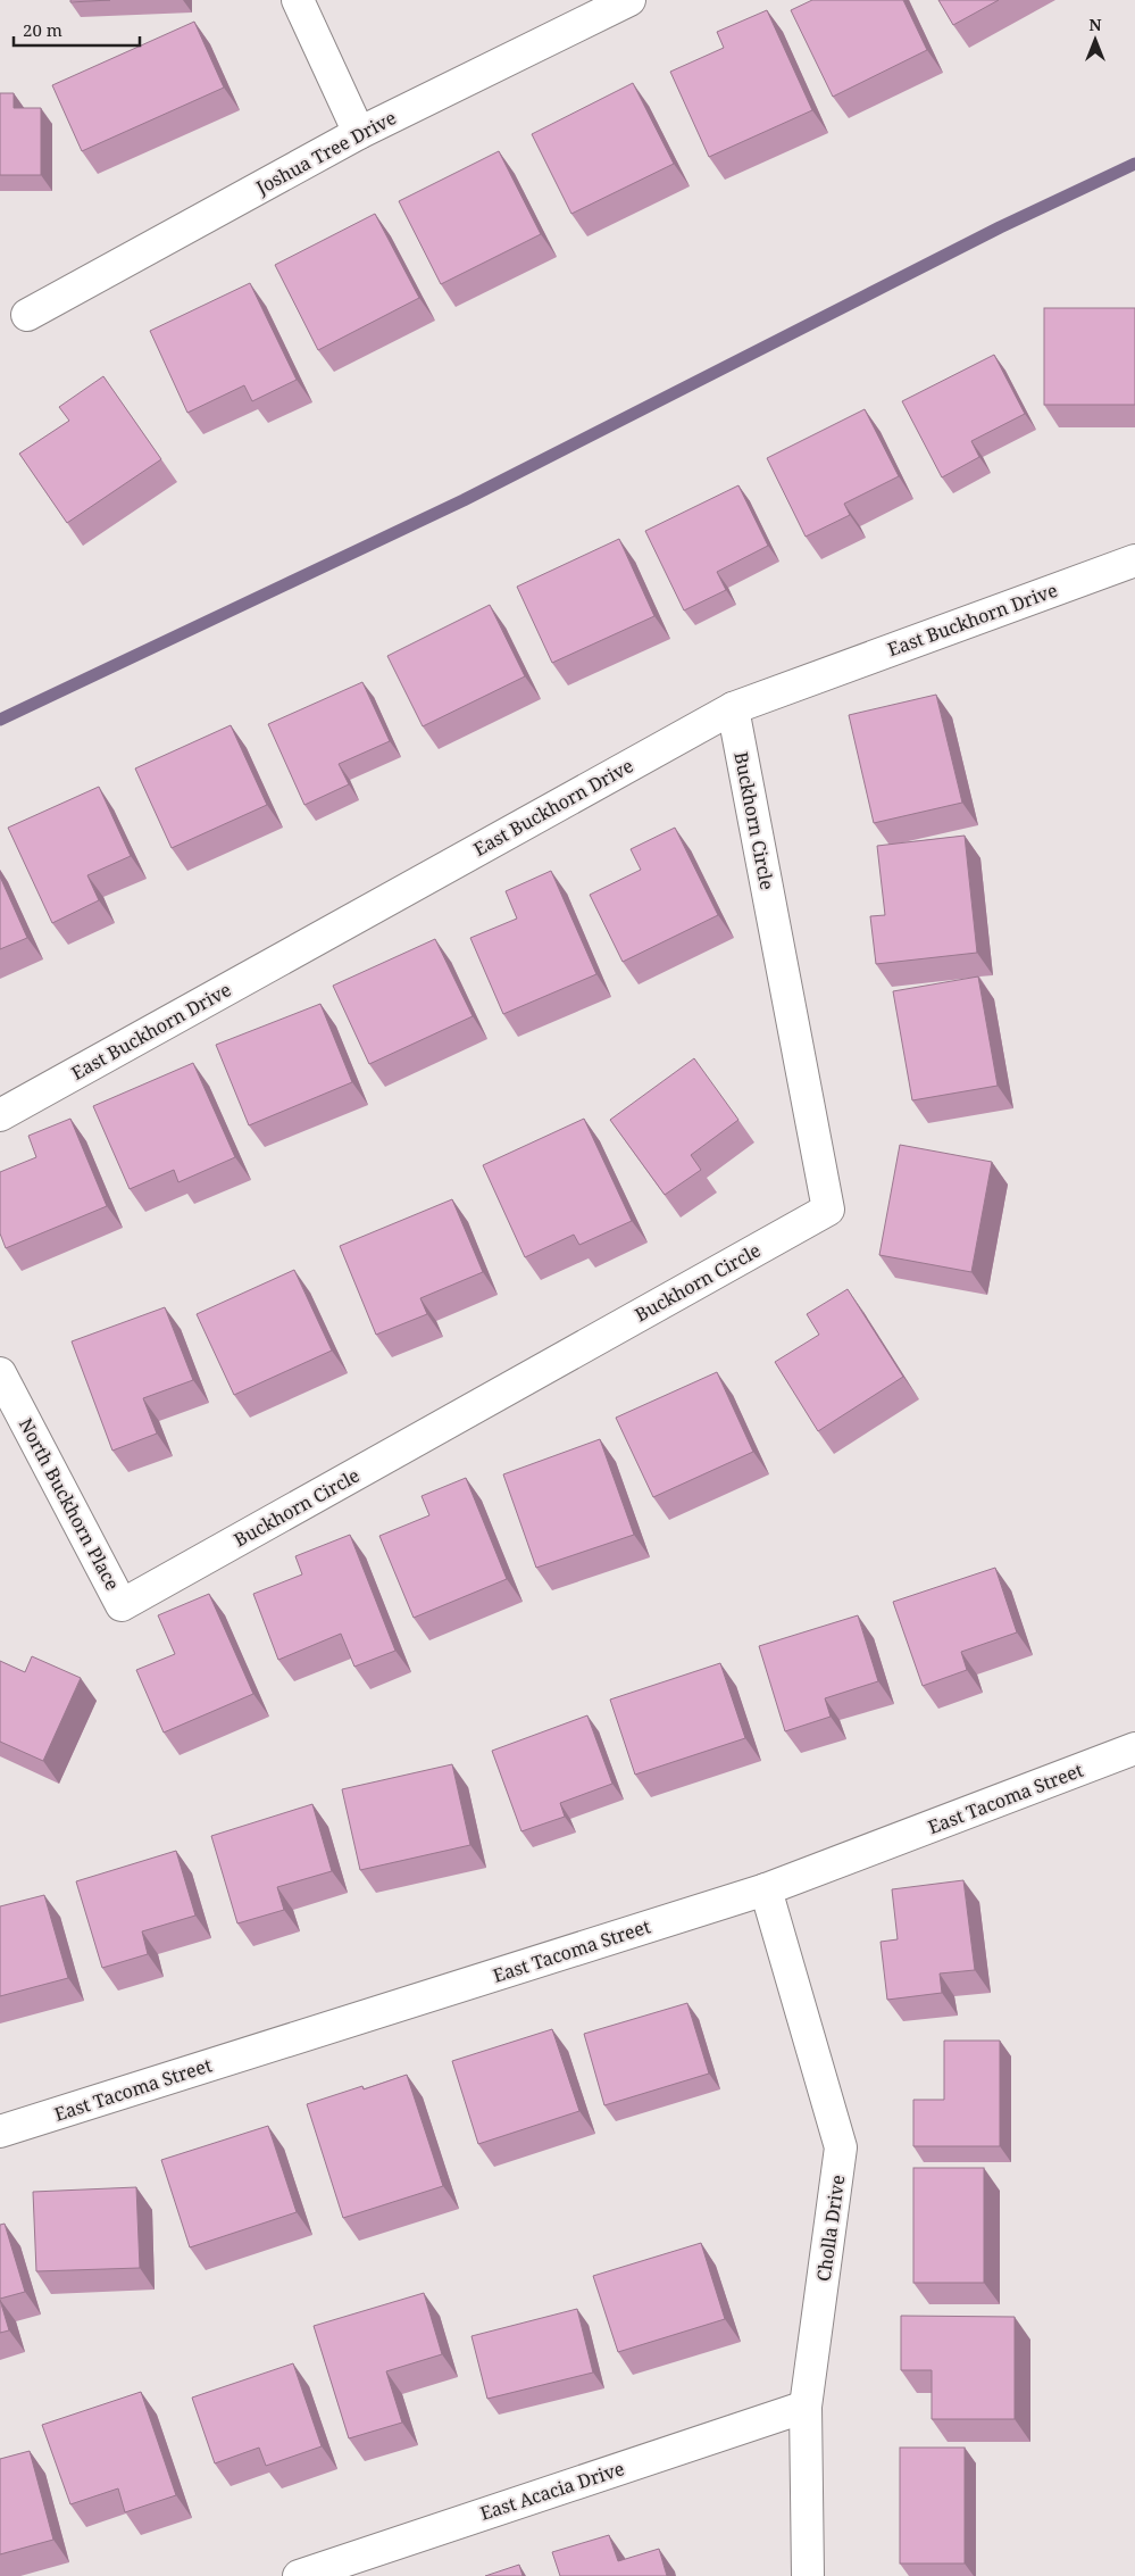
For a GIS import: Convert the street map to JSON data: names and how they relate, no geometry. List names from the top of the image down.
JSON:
{
  "streets": {
    "street": [
      "Joshua Tree Drive",
      "East Buckhorn Drive",
      "Buckhorn Circle",
      "North Buckhorn Place",
      "East Tacoma Street",
      "Cholla Drive",
      "East Acacia Drive"
    ]
  },
  "crossings": [
    ["East Buckhorn Drive", "Buckhorn Circle"],
    ["Buckhorn Circle", "North Buckhorn Place"],
    ["East Tacoma Street", "Cholla Drive"],
    ["Cholla Drive", "East Acacia Drive"]
  ],
  "scale_bar": "20 m",
  "north": "top"
}
